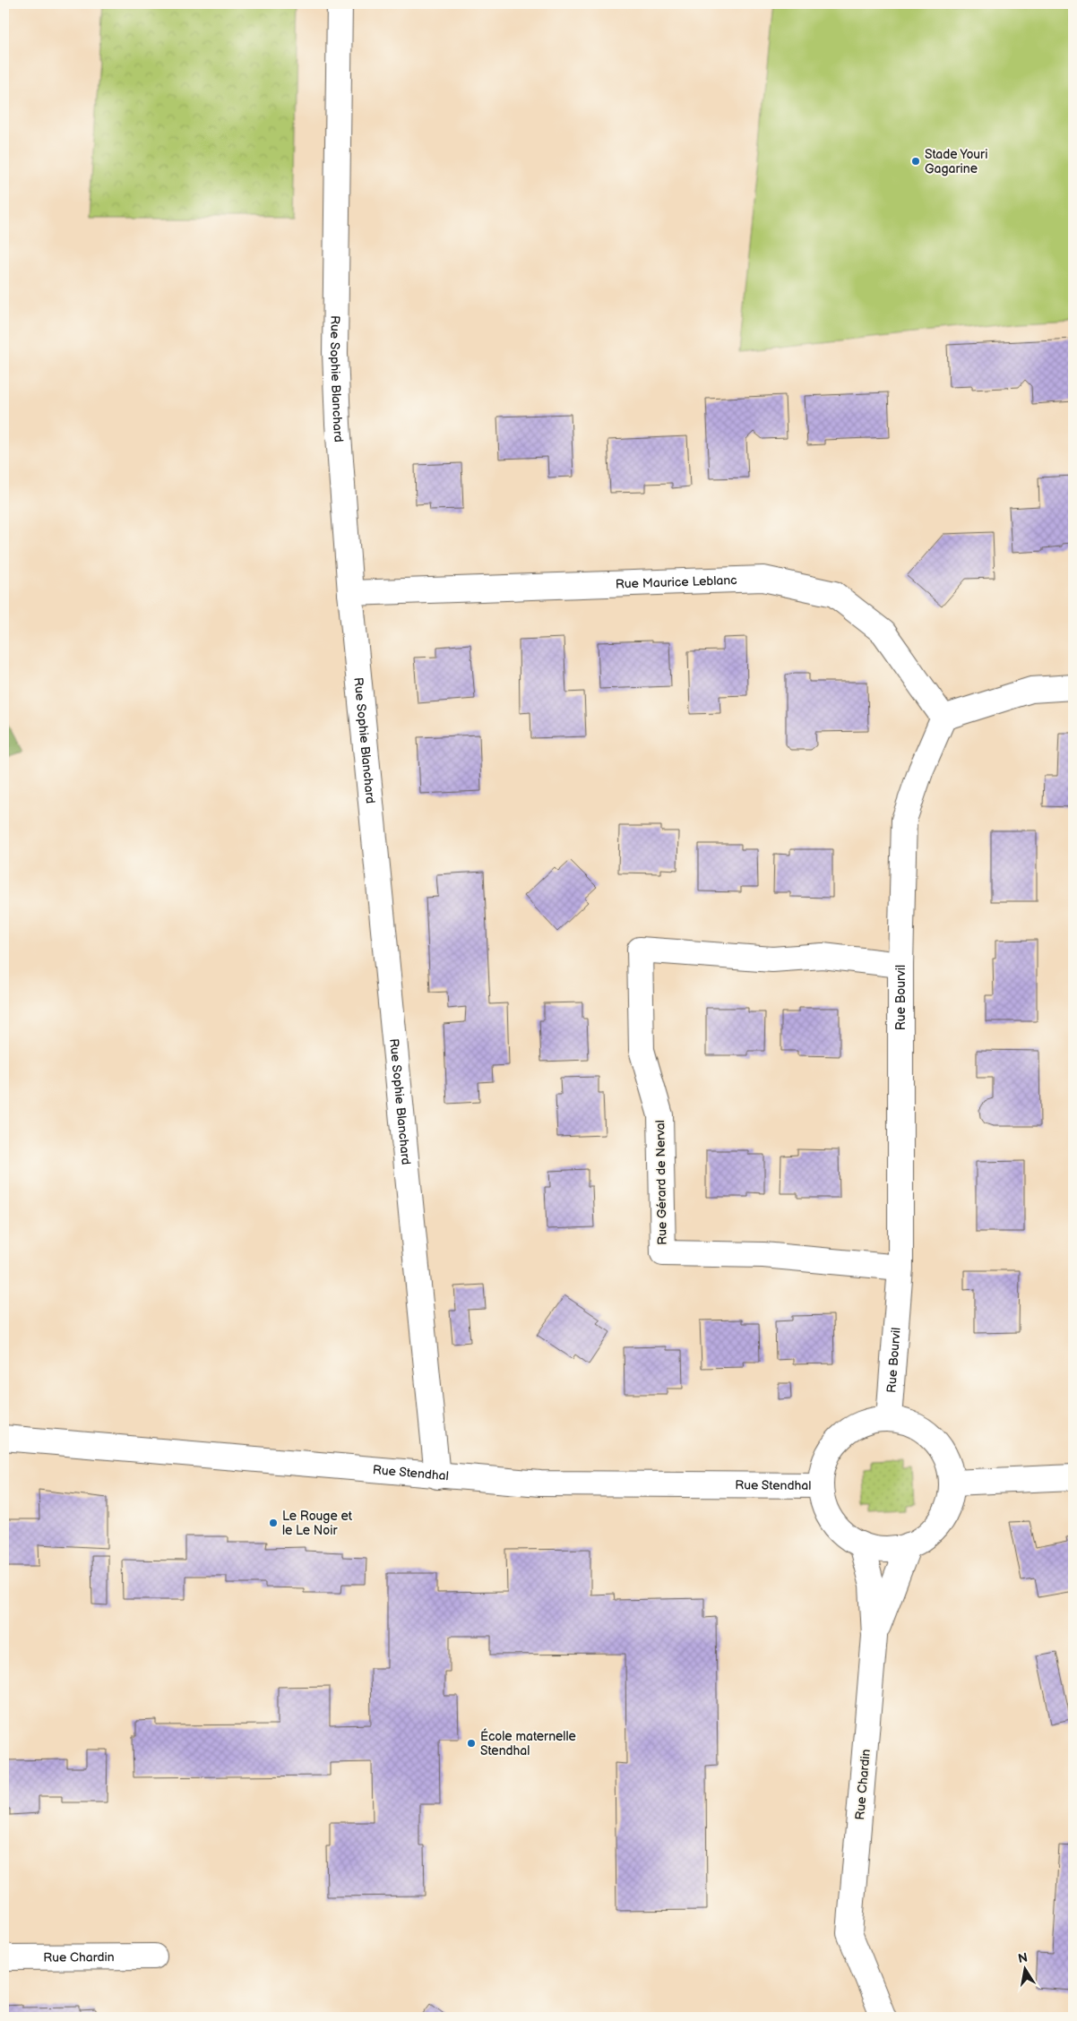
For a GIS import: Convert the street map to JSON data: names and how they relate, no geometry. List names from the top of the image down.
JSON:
{
  "streets": {
    "street": [
      "Rue Sophie Blanchard",
      "Rue Maurice Leblanc",
      "Rue Bourvil",
      "Rue Gérard de Nerval",
      "Rue Stendhal",
      "Rue Chardin"
    ]
  },
  "crossings": [
    ["Rue Sophie Blanchard", "Rue Maurice Leblanc"],
    ["Rue Sophie Blanchard", "Rue Stendhal"],
    ["Rue Maurice Leblanc", "Rue Bourvil"],
    ["Rue Bourvil", "Rue Gérard de Nerval"],
    ["Rue Bourvil", "Rue Stendhal"],
    ["Rue Bourvil", "Rue Chardin"],
    ["Rue Stendhal", "Rue Chardin"]
  ],
  "places": ["Stade Youri Gagarine", "Le Rouge et le Le Noir", "École maternelle Stendhal"],
  "north": "top"
}
